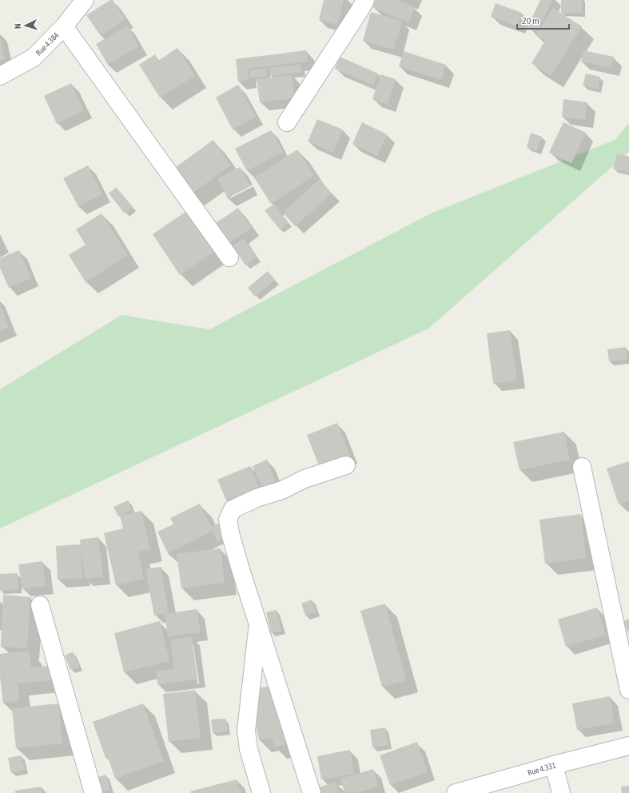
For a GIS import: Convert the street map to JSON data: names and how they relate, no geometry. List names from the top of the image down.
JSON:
{
  "streets": {
    "street": ["Rue 4.384", "Rue 4.331"]
  },
  "scale_bar": "20 m",
  "north": "left"
}
